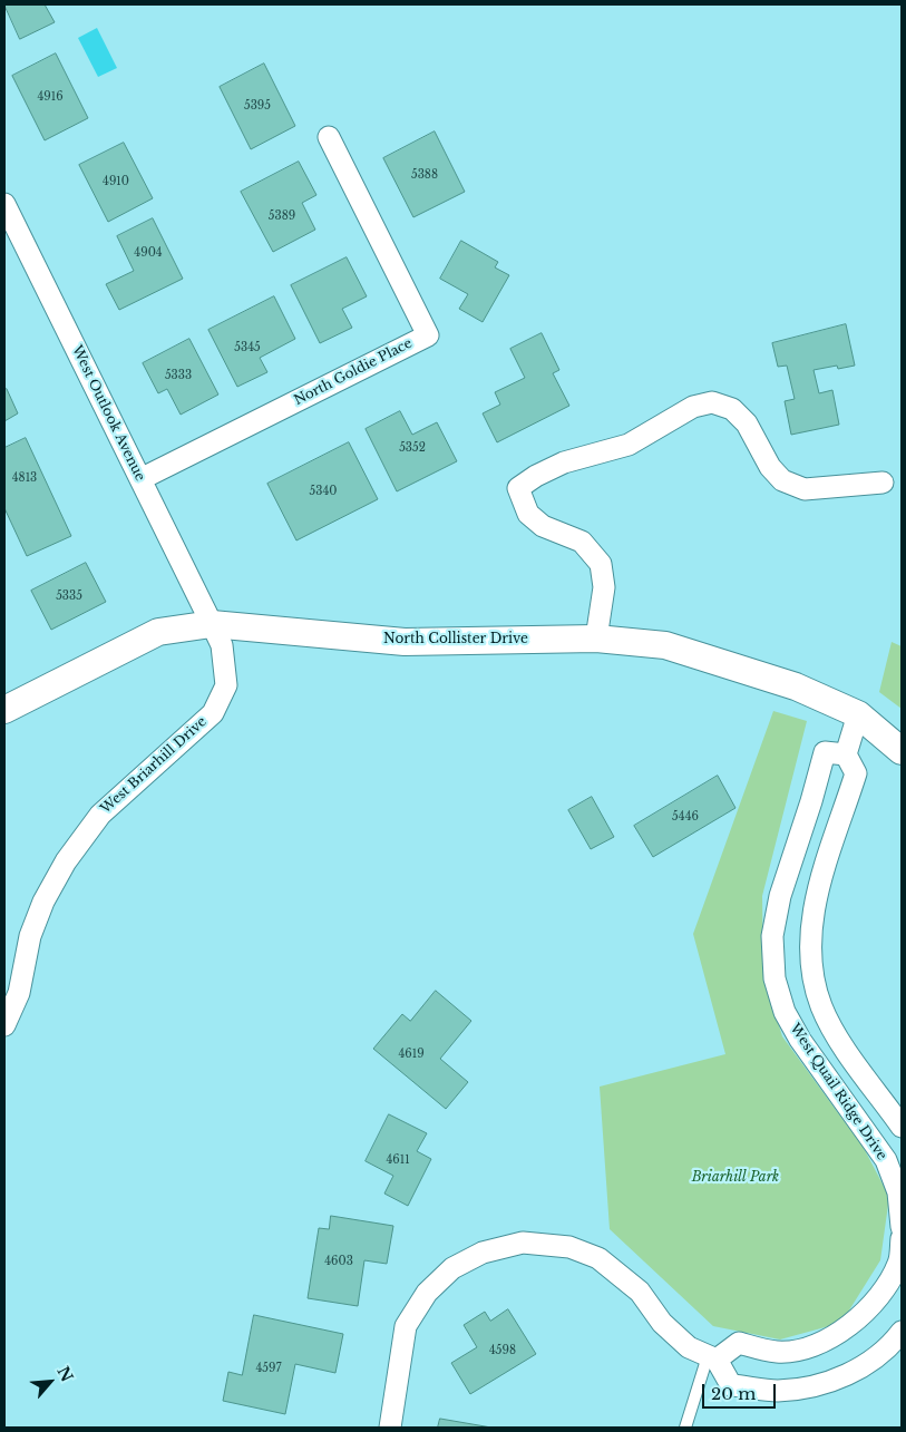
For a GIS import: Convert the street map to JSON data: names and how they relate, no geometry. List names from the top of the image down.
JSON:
{
  "streets": {
    "street": [
      "North Goldie Place",
      "West Outlook Avenue",
      "North Collister Drive",
      "West Briarhill Drive",
      "West Quail Ridge Drive"
    ]
  },
  "crossings": [
    ["North Goldie Place", "West Outlook Avenue"],
    ["West Outlook Avenue", "North Collister Drive"],
    ["West Outlook Avenue", "West Briarhill Drive"],
    ["North Collister Drive", "West Briarhill Drive"]
  ],
  "parks": ["Briarhill Park"],
  "house_numbers": [
    "4916",
    "5395",
    "5388",
    "4910",
    "5389",
    "4904",
    "5345",
    "5333",
    "5352",
    "4813",
    "5340",
    "5335",
    "5446",
    "4619",
    "4611",
    "4603",
    "4598",
    "4597"
  ],
  "scale_bar": "20 m",
  "north": "top right"
}
